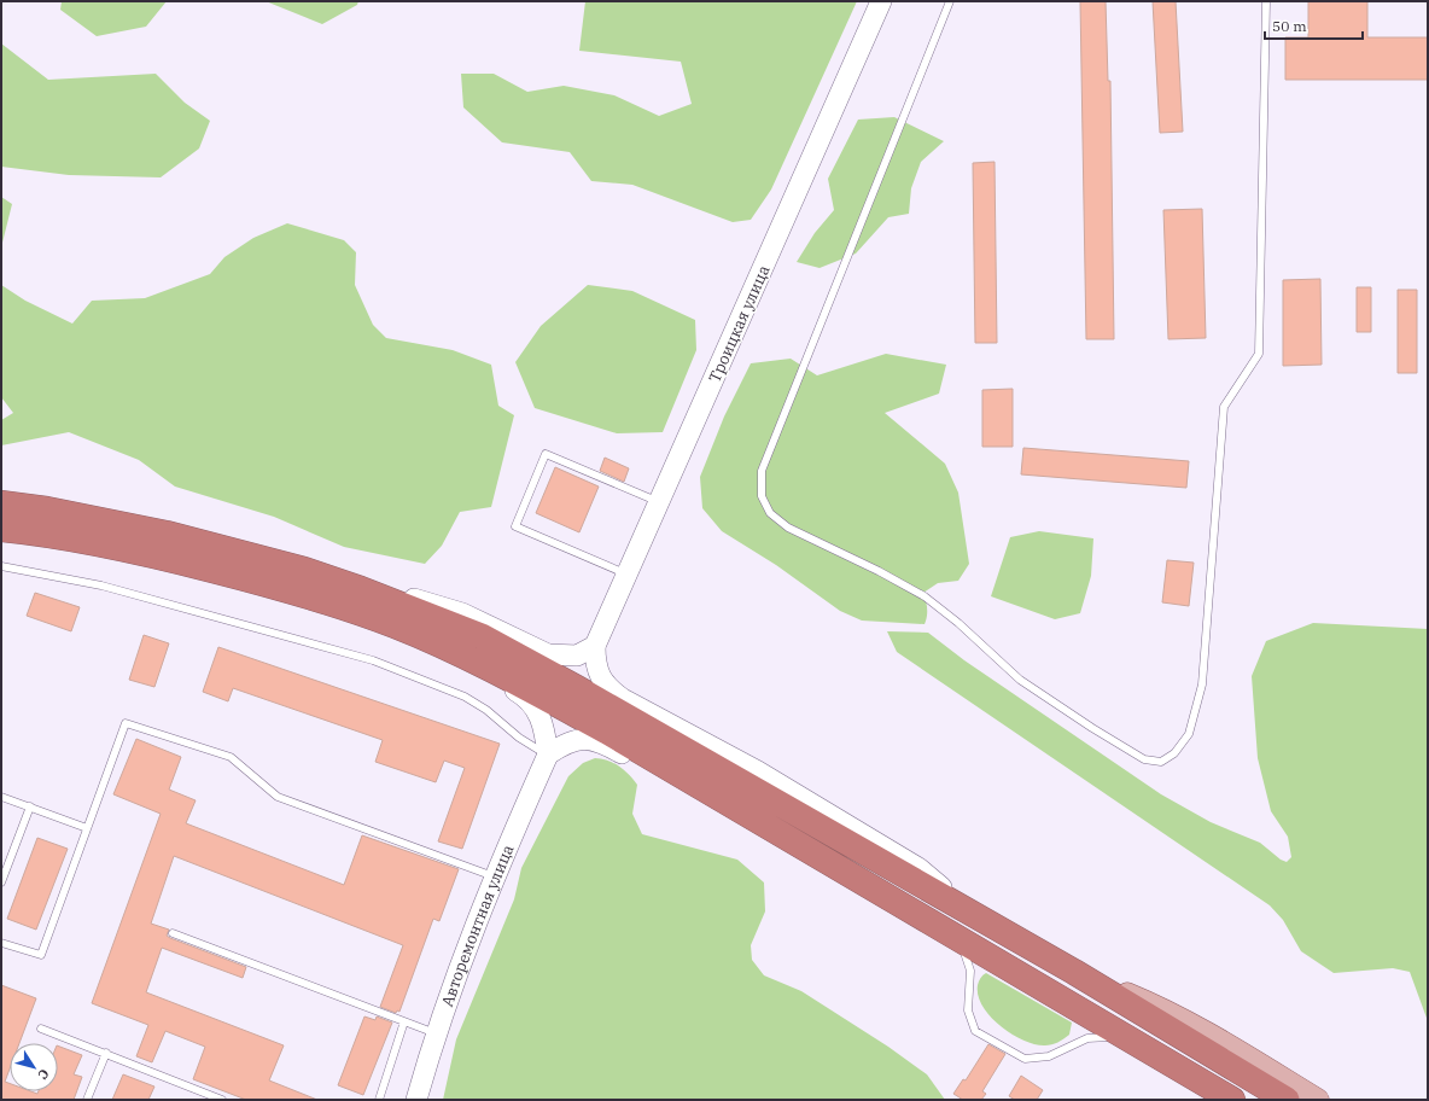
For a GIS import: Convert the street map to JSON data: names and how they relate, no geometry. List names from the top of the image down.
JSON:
{
  "streets": {
    "street": ["Троицкая улица", "Авторемонтная улица"]
  },
  "scale_bar": "50 m",
  "north": "bottom right"
}
